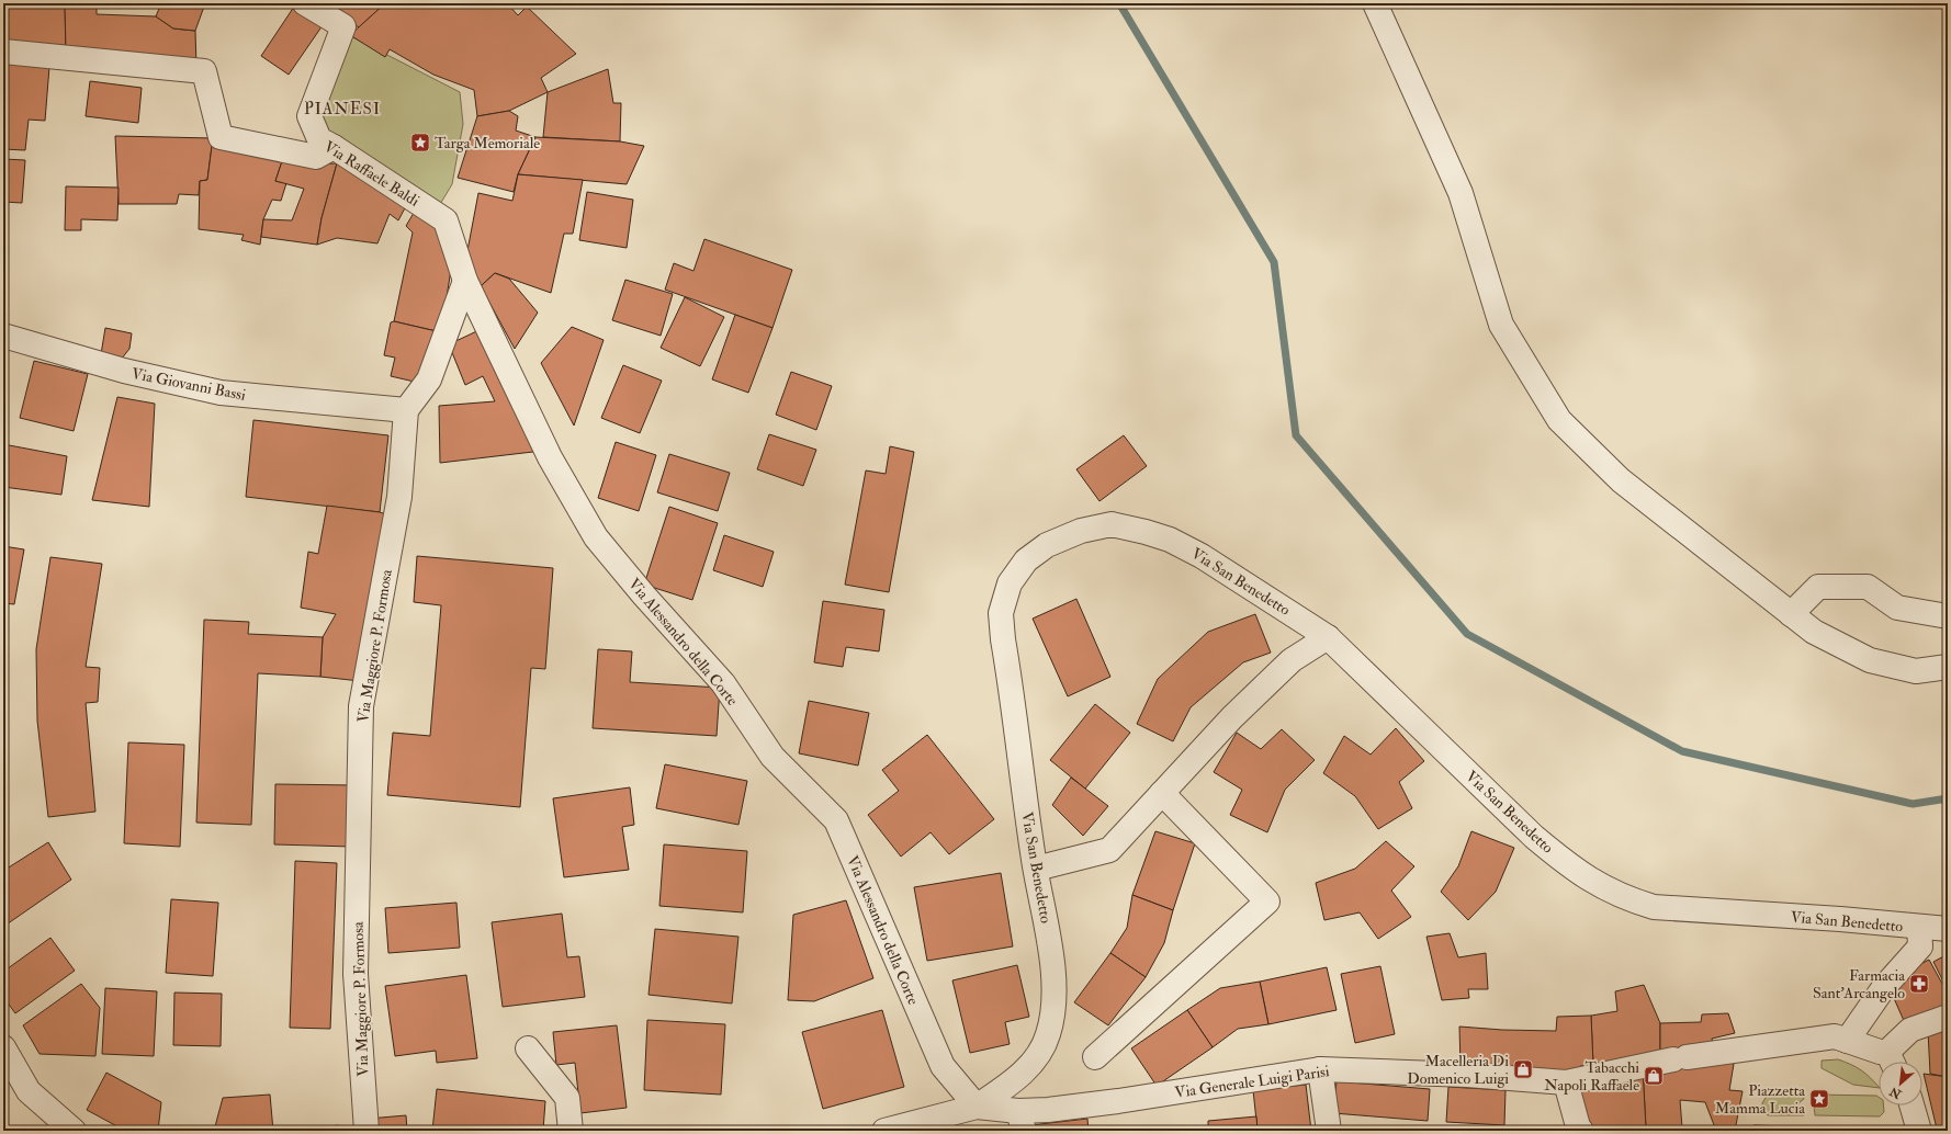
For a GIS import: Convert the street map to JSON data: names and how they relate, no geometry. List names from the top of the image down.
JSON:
{
  "streets": {
    "street": [
      "Via Raffaele Baldi",
      "Via Giovanni Bassi",
      "Via San Benedetto",
      "Via Alessandro della Corte",
      "Via Maggiore P. Formosa",
      "Via Generale Luigi Parisi"
    ]
  },
  "crossings": [
    ["Via Raffaele Baldi", "Via Alessandro della Corte"],
    ["Via Giovanni Bassi", "Via Maggiore P. Formosa"],
    ["Via San Benedetto", "Via Alessandro della Corte"],
    ["Via San Benedetto", "Via Generale Luigi Parisi"],
    ["Via Alessandro della Corte", "Via Generale Luigi Parisi"]
  ],
  "districts": ["PIANESI"],
  "places": {
    "place": ["Targa Memoriale", "Piazzetta Mamma Lucia"],
    "pharmacy": ["Farmacia Sant'Arcangelo"],
    "shop": ["Macelleria Di Domenico Luigi", "Tabacchi Napoli Raffaele"]
  },
  "north": "bottom left"
}
